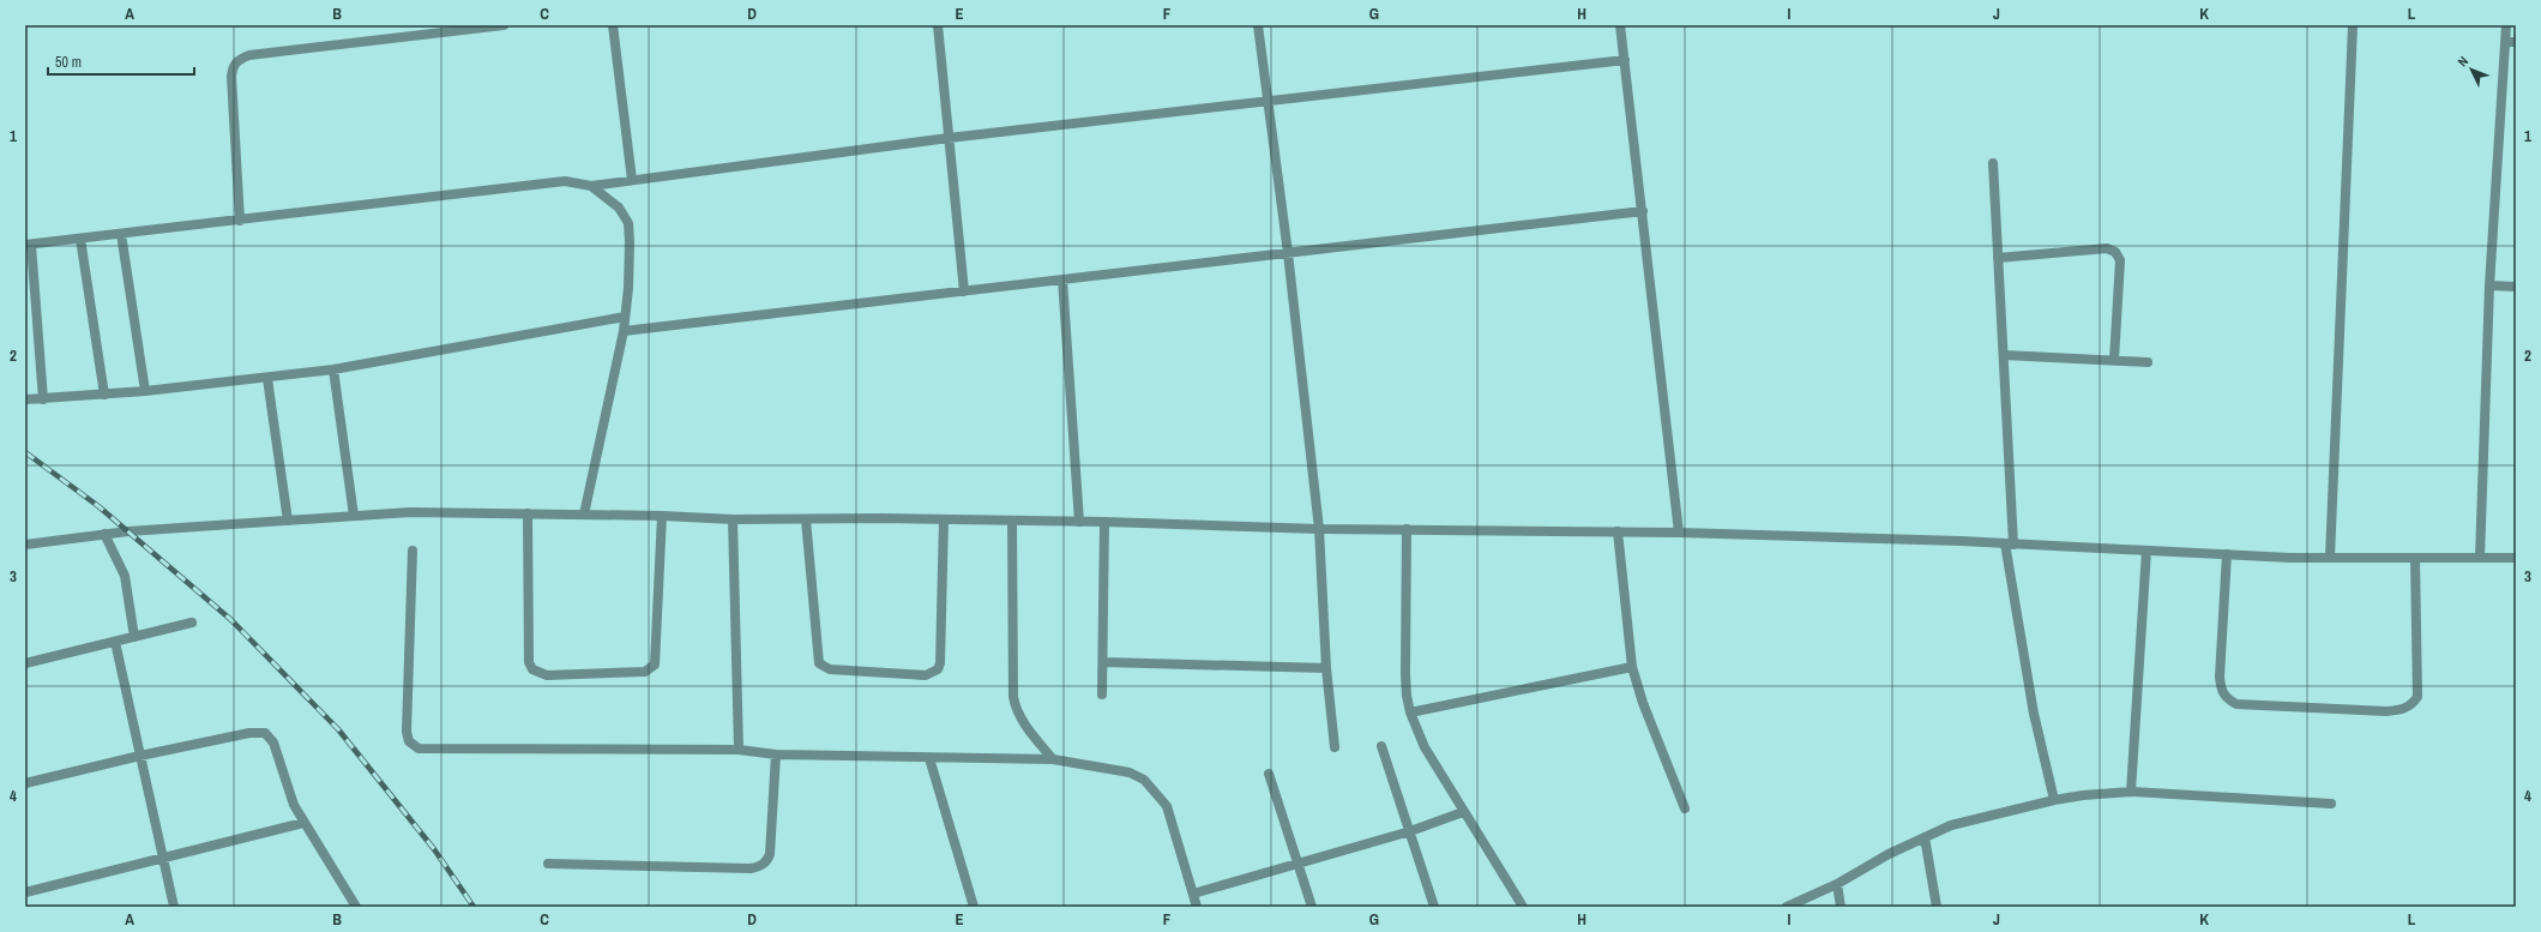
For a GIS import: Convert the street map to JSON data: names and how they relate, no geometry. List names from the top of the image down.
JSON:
{
  "scale_bar": "50 m",
  "north": "top left",
  "grid": {
    "columns": [
      "A",
      "B",
      "C",
      "D",
      "E",
      "F",
      "G",
      "H",
      "I",
      "J",
      "K",
      "L"
    ],
    "rows": [
      "1",
      "2",
      "3",
      "4"
    ]
  }
}
